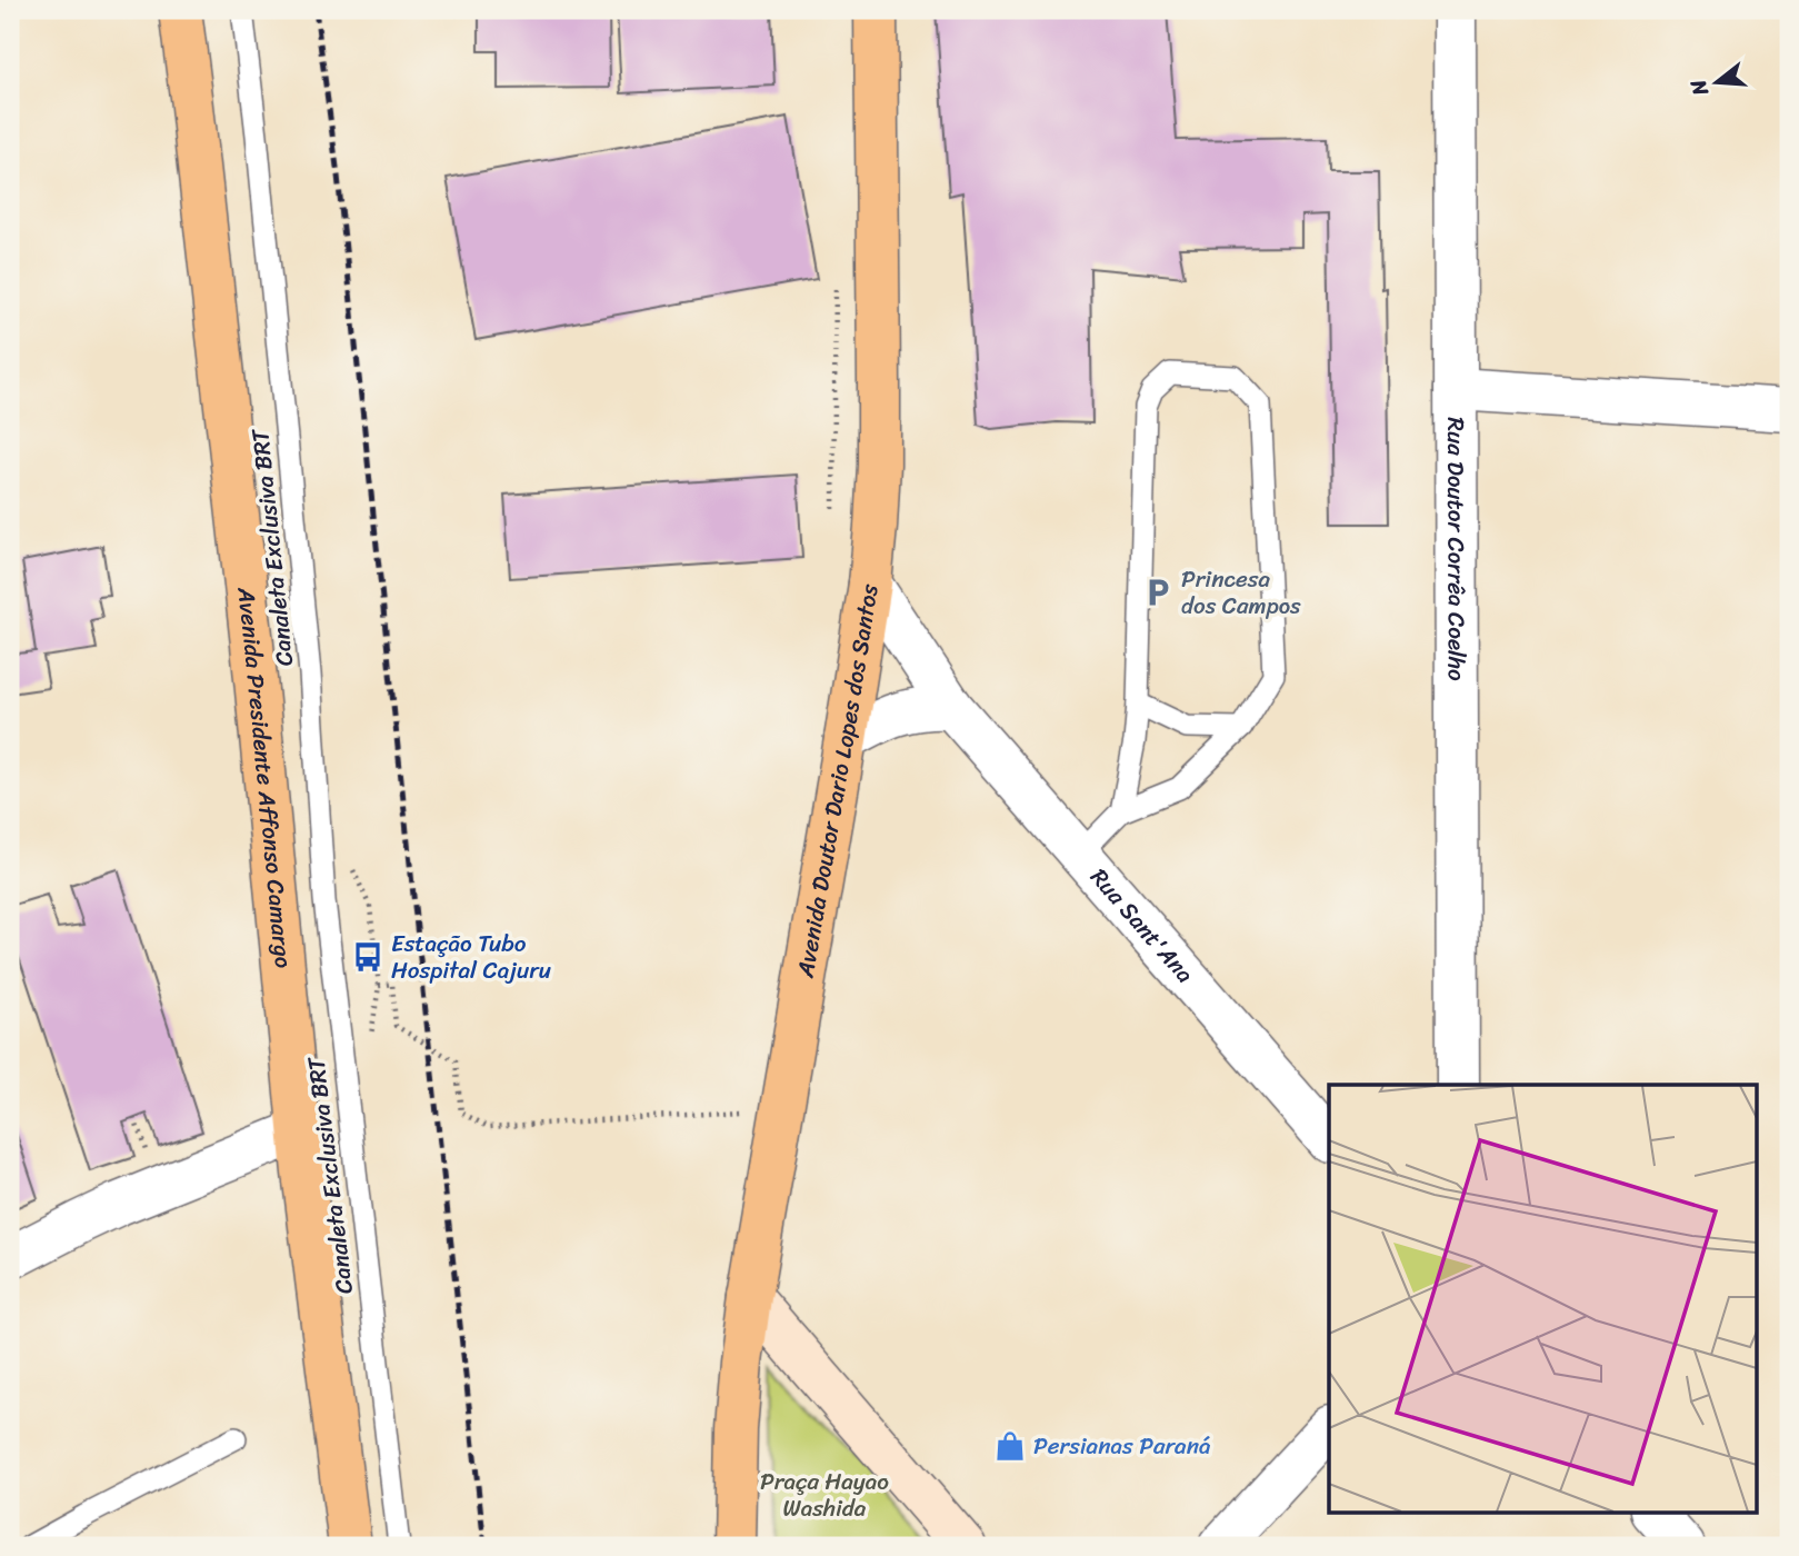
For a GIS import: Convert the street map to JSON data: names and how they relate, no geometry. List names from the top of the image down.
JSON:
{
  "streets": {
    "main road": ["Avenida Presidente Affonso Camargo", "Avenida Doutor Dario Lopes dos Santos"],
    "street": ["Rua Doutor Corrêa Coelho", "Rua Sant'Ana"],
    "lane": ["Canaleta Exclusiva BRT"]
  },
  "crossings": [
    ["Avenida Doutor Dario Lopes dos Santos", "Rua Sant'Ana"]
  ],
  "parks": ["Praça Hayao Washida"],
  "places": {
    "parking": ["Princesa dos Campos"],
    "bus stop": ["Estação Tubo Hospital Cajuru"],
    "shop": ["Persianas Paraná"]
  },
  "north": "left"
}
